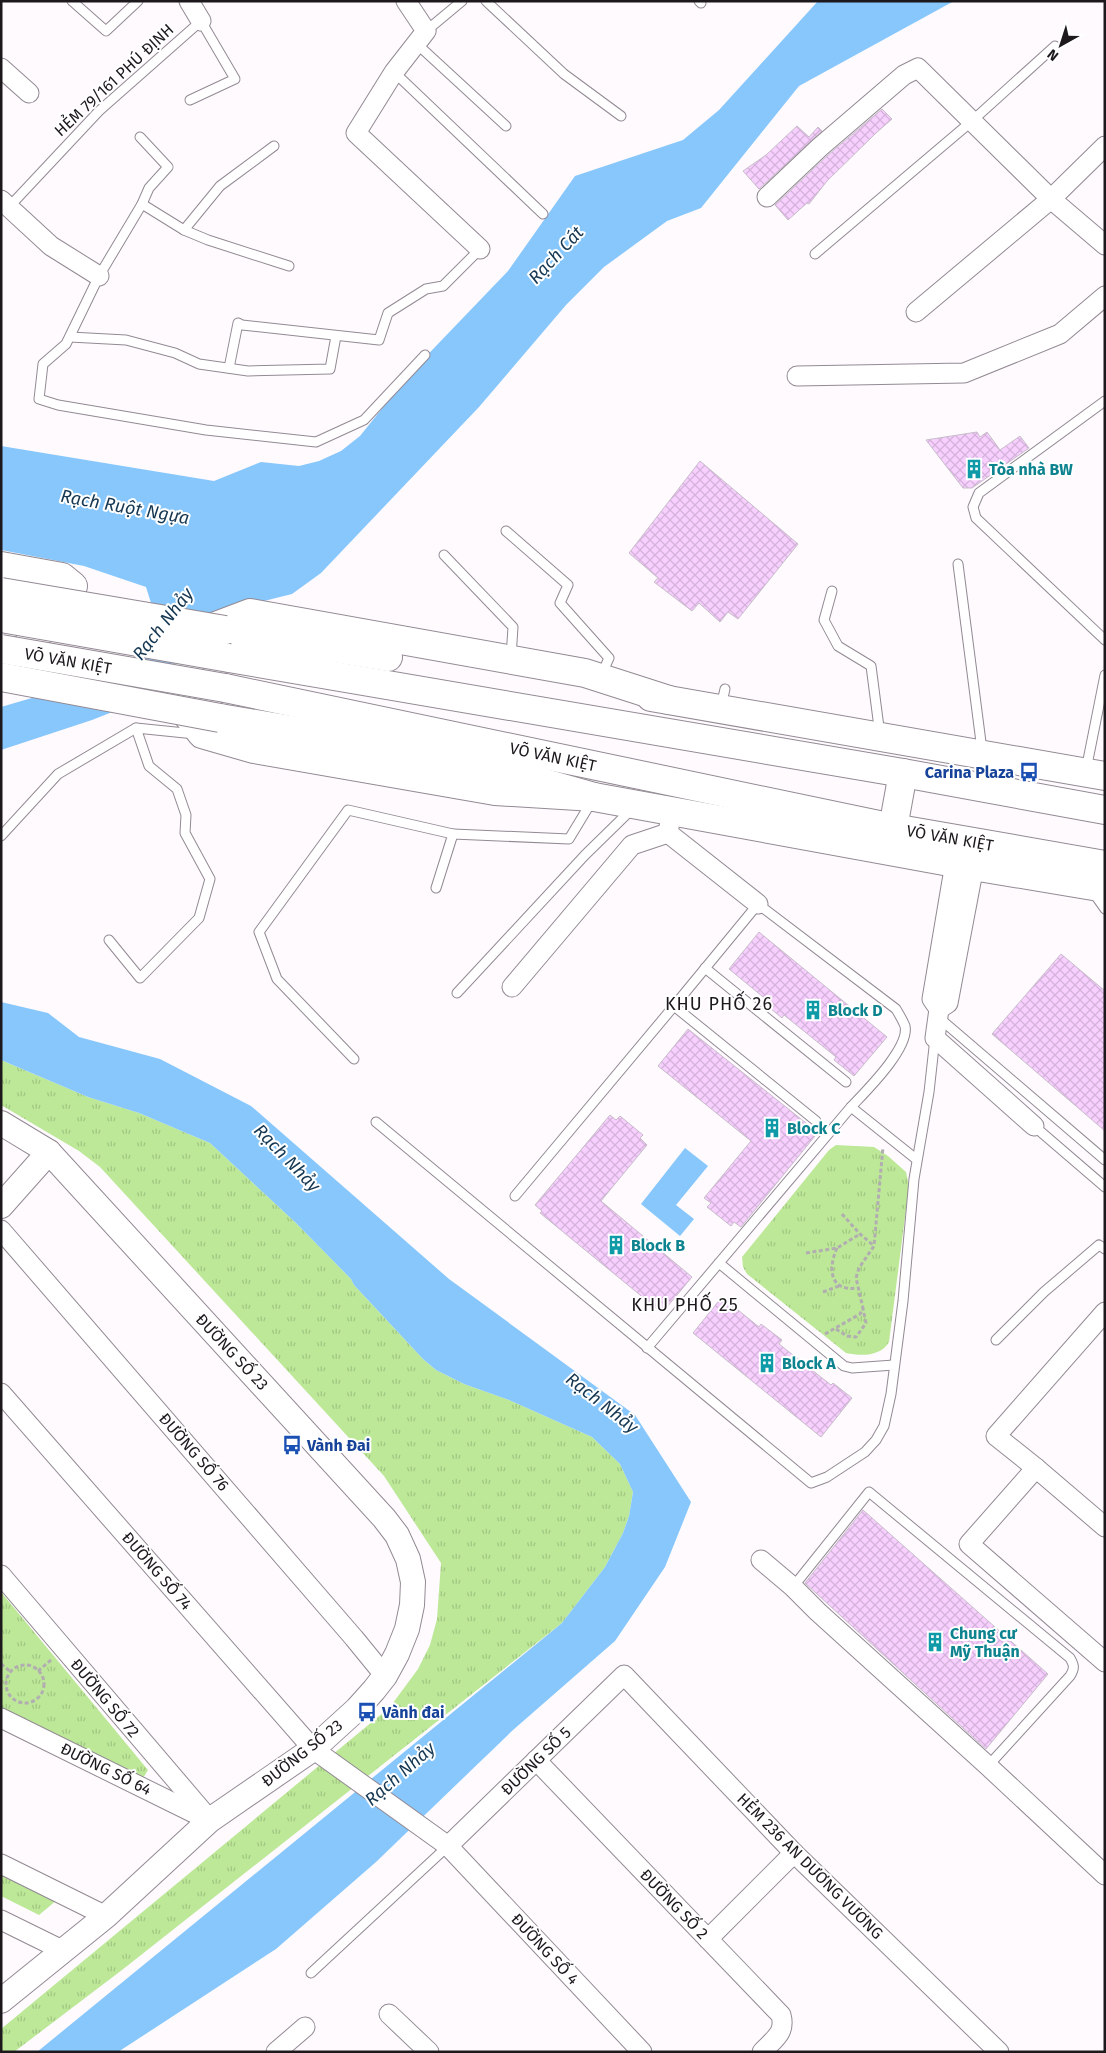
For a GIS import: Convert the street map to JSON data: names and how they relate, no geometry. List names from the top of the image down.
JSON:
{
  "streets": {
    "main road": ["VÕ VĂN KIỆT"],
    "street": [
      "ĐƯỜNG SỐ 23",
      "ĐƯỜNG SỐ 76",
      "ĐƯỜNG SỐ 74",
      "ĐƯỜNG SỐ 72",
      "ĐƯỜNG SỐ 5",
      "ĐƯỜNG SỐ 64",
      "HẺM 236 AN DƯƠNG VƯƠNG",
      "ĐƯỜNG SỐ 2",
      "ĐƯỜNG SỐ 4"
    ],
    "lane": ["HẺM 79/161 PHÚ ĐỊNH"]
  },
  "crossings": [
    ["ĐƯỜNG SỐ 23", "ĐƯỜNG SỐ 76"],
    ["ĐƯỜNG SỐ 23", "ĐƯỜNG SỐ 74"],
    ["ĐƯỜNG SỐ 23", "ĐƯỜNG SỐ 72"],
    ["ĐƯỜNG SỐ 23", "ĐƯỜNG SỐ 64"],
    ["ĐƯỜNG SỐ 74", "ĐƯỜNG SỐ 5"],
    ["ĐƯỜNG SỐ 74", "ĐƯỜNG SỐ 4"],
    ["ĐƯỜNG SỐ 72", "ĐƯỜNG SỐ 64"],
    ["ĐƯỜNG SỐ 5", "HẺM 236 AN DƯƠNG VƯƠNG"],
    ["ĐƯỜNG SỐ 5", "ĐƯỜNG SỐ 2"],
    ["ĐƯỜNG SỐ 5", "ĐƯỜNG SỐ 4"]
  ],
  "districts": ["KHU PHỐ 26", "KHU PHỐ 25"],
  "water": ["Rạch Cát", "Rạch Ruột Ngựa", "Rạch Nhảy"],
  "places": {
    "building": [
      "Tòa nhà BW",
      "Block D",
      "Block C",
      "Block B",
      "Block A",
      "Chung cư Mỹ Thuận"
    ],
    "bus stop": ["Carina Plaza", "Vành Đai", "Vành đai"]
  },
  "north": "bottom left"
}
